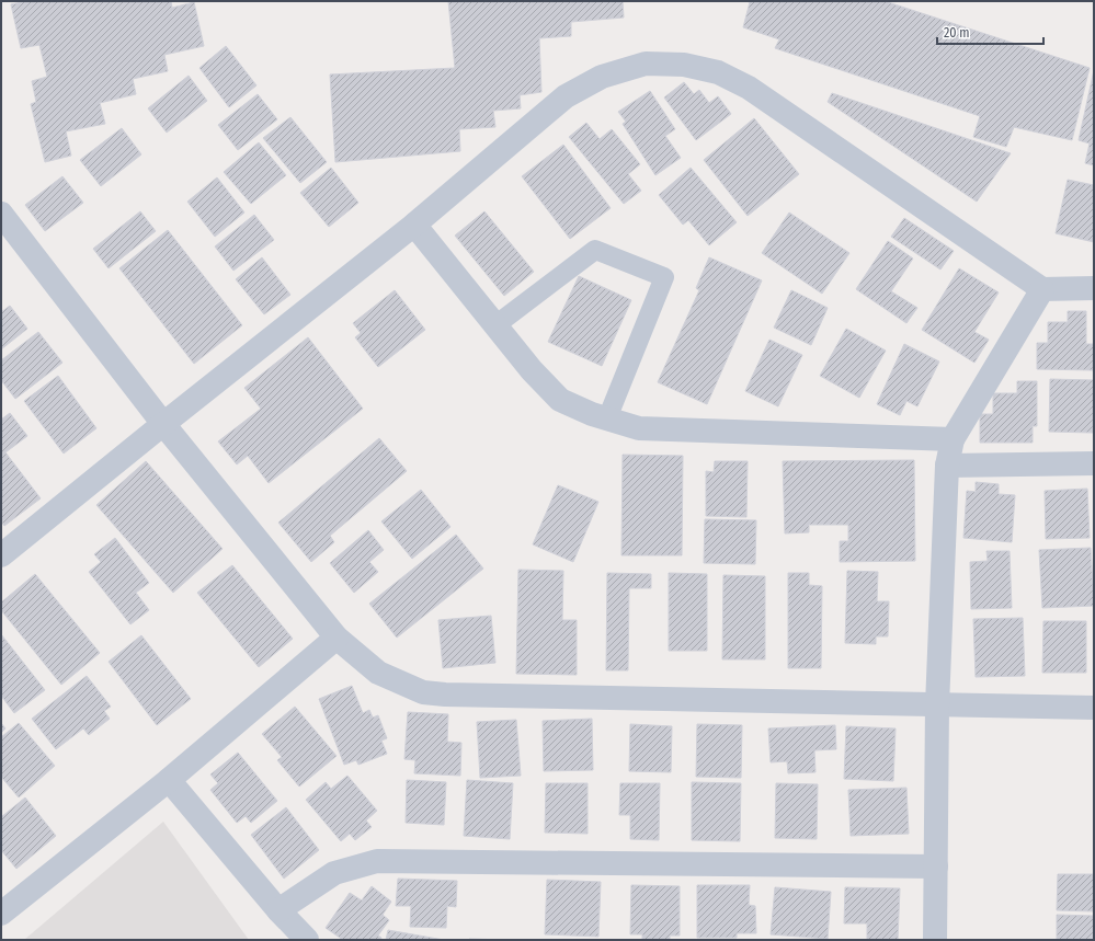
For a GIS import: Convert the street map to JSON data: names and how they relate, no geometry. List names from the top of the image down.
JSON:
{
  "scale_bar": "20 m"
}
